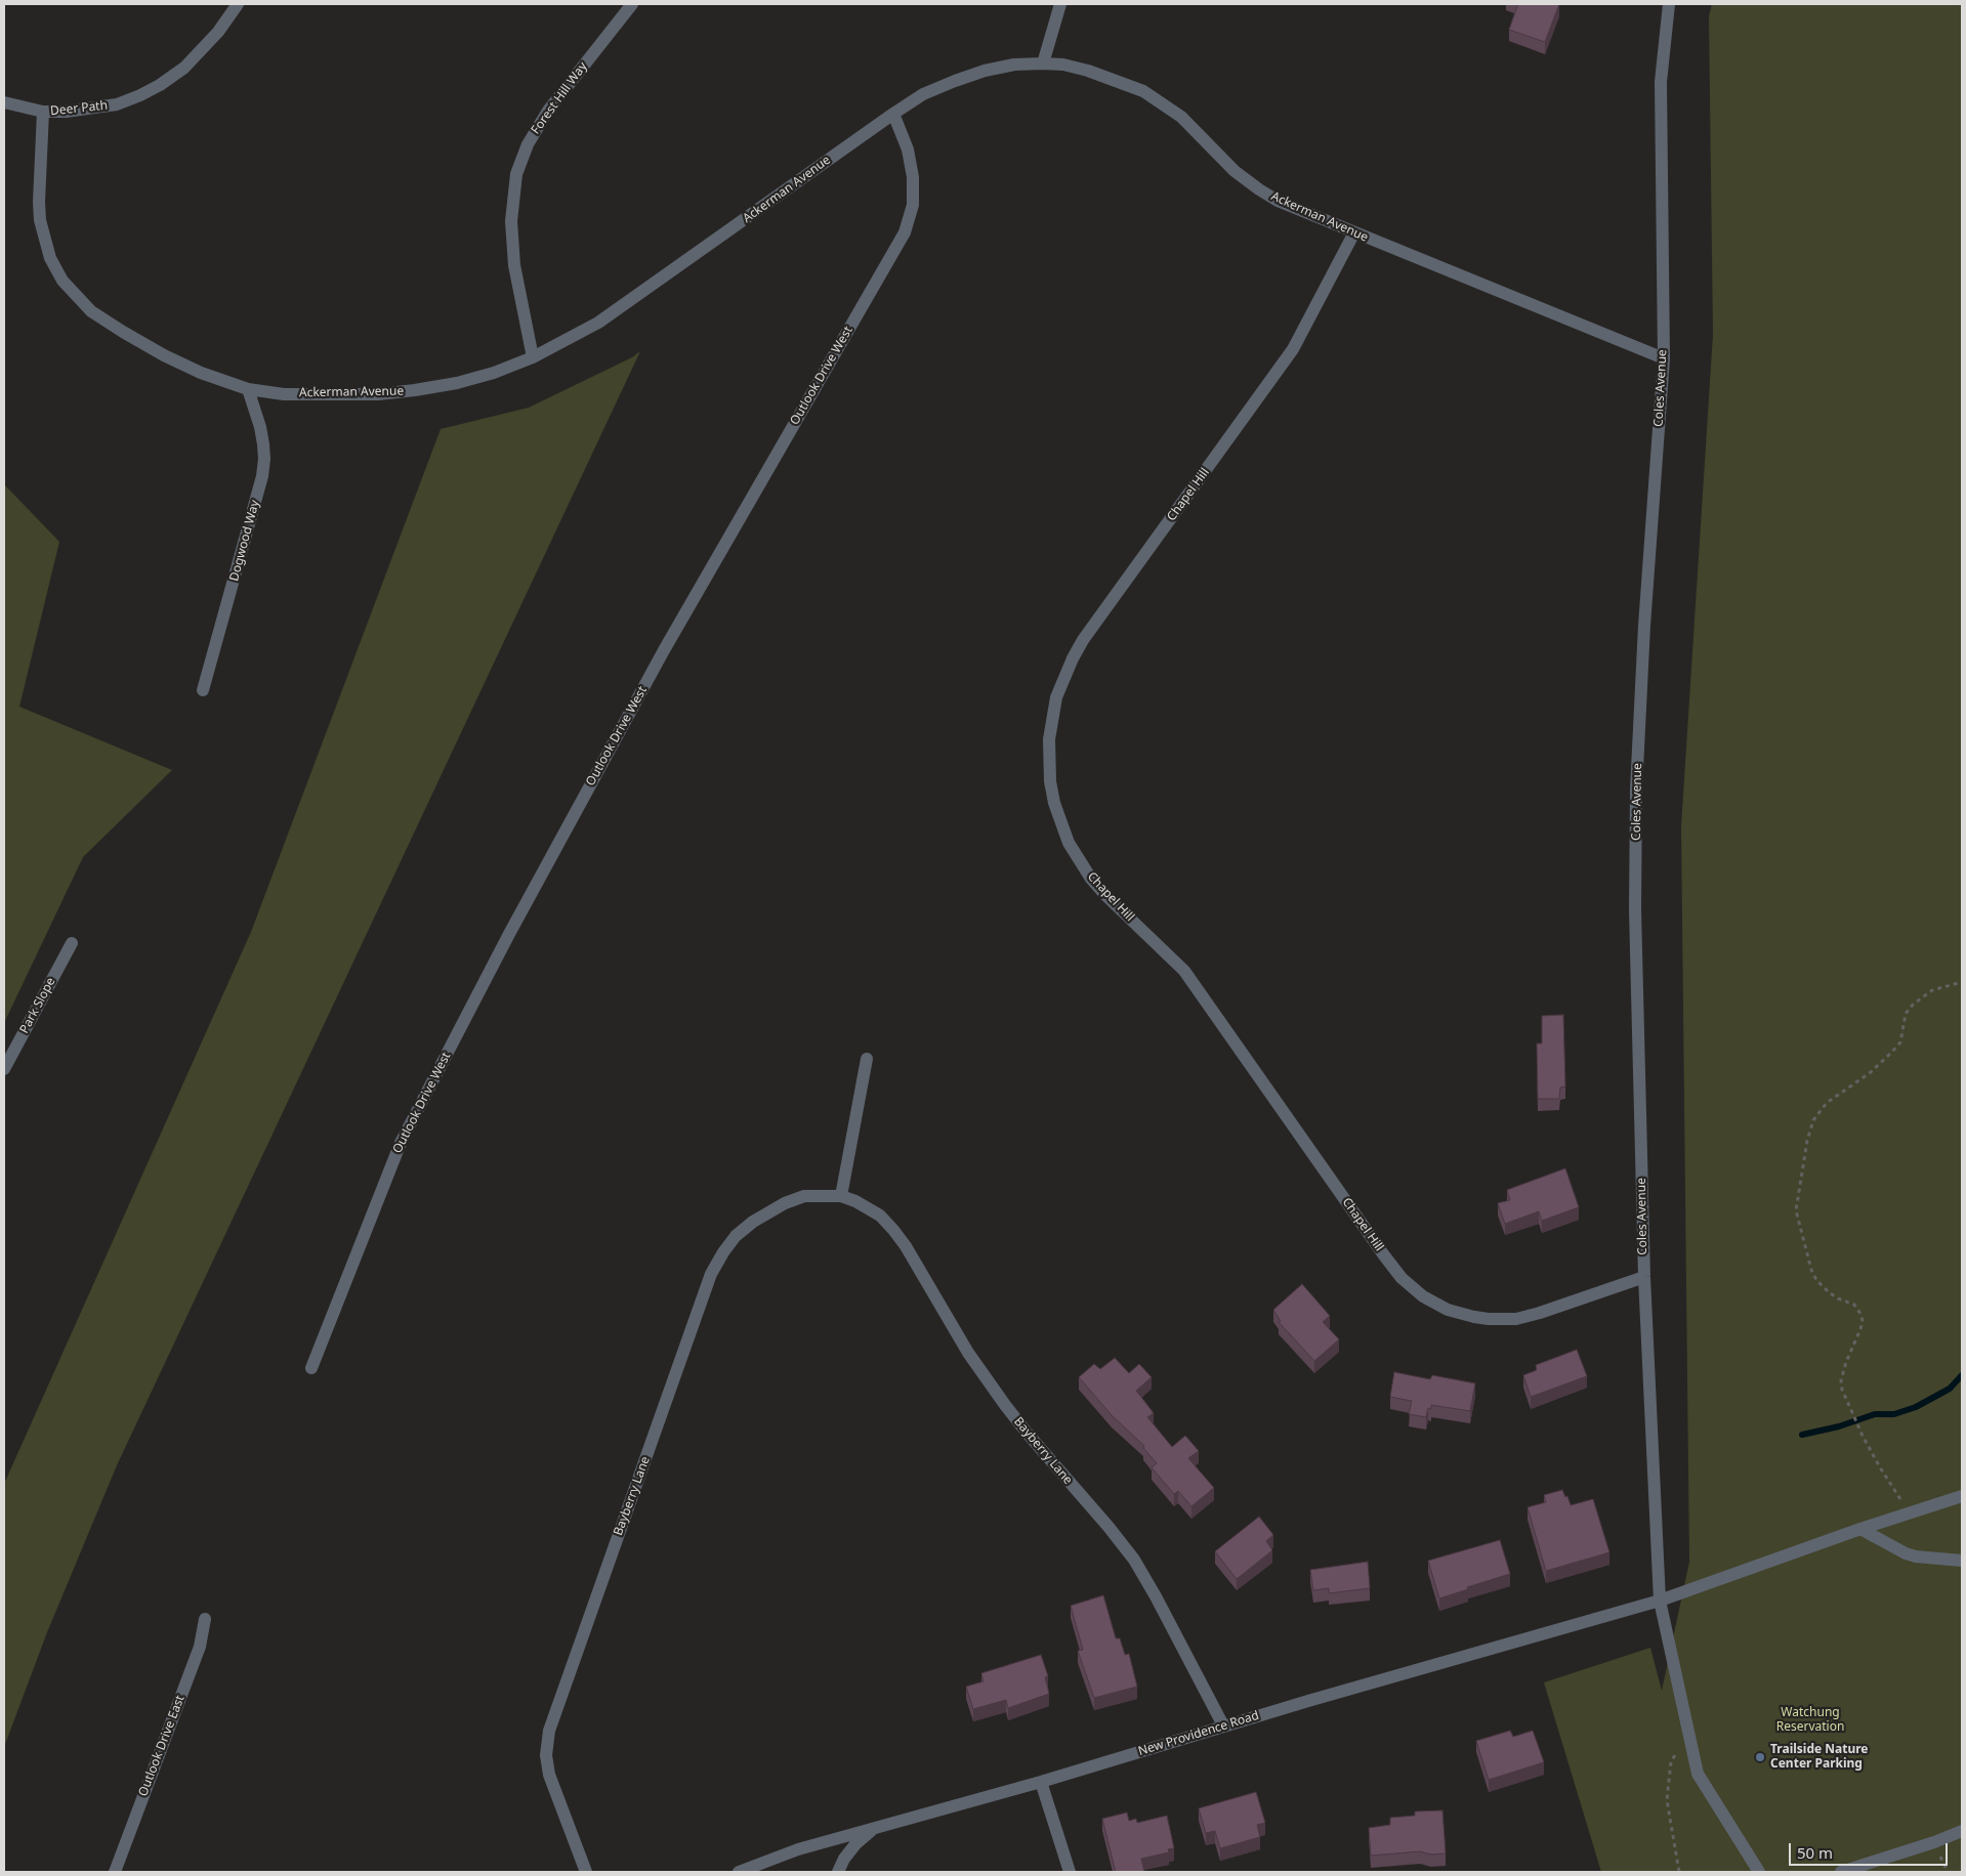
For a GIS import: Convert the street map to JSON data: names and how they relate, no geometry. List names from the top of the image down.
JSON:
{
  "streets": {
    "street": [
      "Forest Hill Way",
      "Deer Path",
      "Ackerman Avenue",
      "Outlook Drive West",
      "Coles Avenue",
      "Chapel Hill",
      "Dogwood Way",
      "Park Slope",
      "Bayberry Lane",
      "New Providence Road",
      "Outlook Drive East"
    ]
  },
  "crossings": [
    ["Forest Hill Way", "Ackerman Avenue"],
    ["Deer Path", "Ackerman Avenue"],
    ["Ackerman Avenue", "Outlook Drive West"],
    ["Ackerman Avenue", "Coles Avenue"],
    ["Ackerman Avenue", "Chapel Hill"],
    ["Ackerman Avenue", "Dogwood Way"],
    ["Coles Avenue", "Chapel Hill"],
    ["Coles Avenue", "New Providence Road"],
    ["Bayberry Lane", "New Providence Road"]
  ],
  "parks": ["Watchung Reservation"],
  "places": ["Trailside Nature Center Parking"],
  "scale_bar": "50 m"
}
